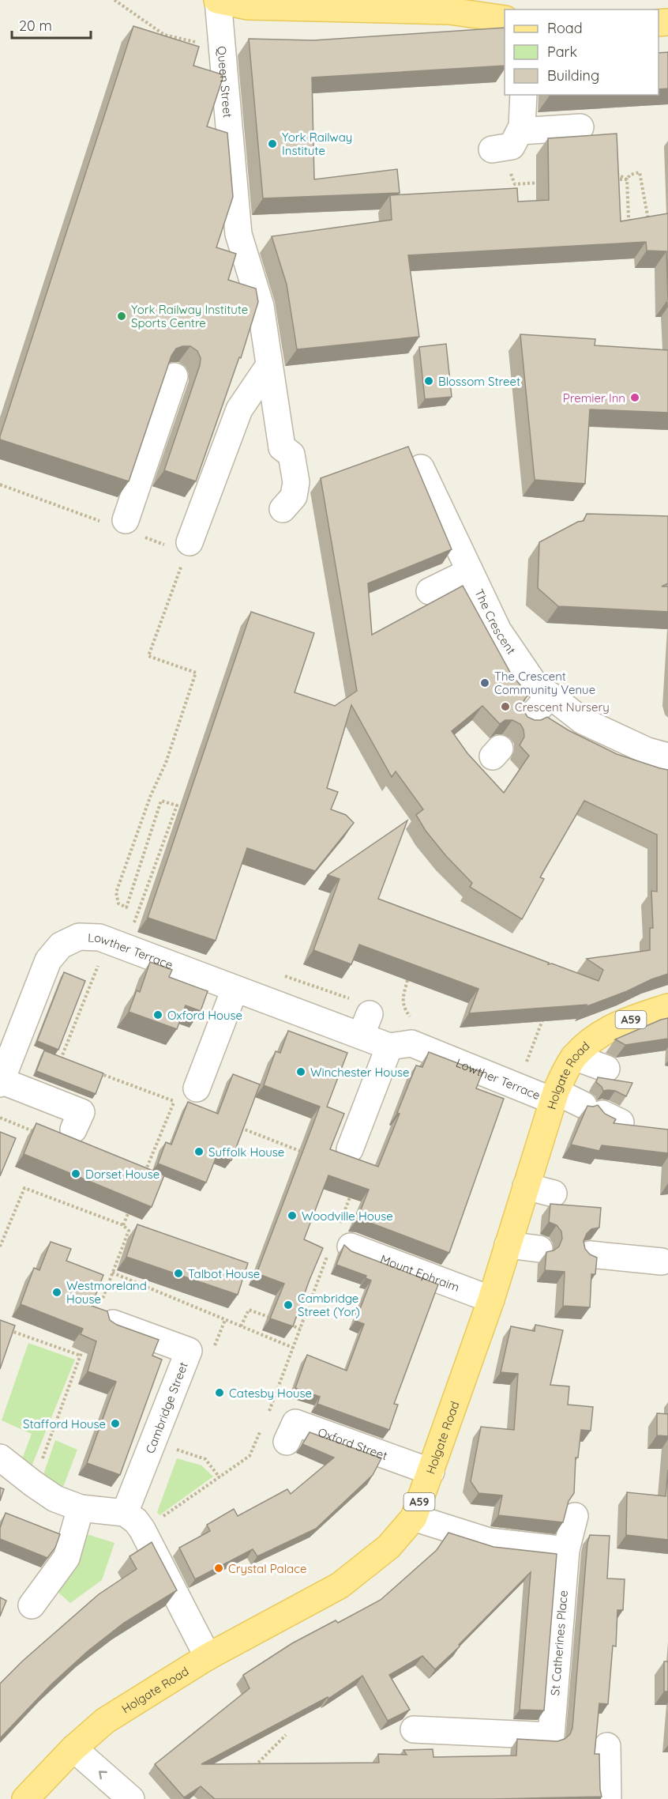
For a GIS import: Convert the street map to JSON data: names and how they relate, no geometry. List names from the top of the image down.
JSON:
{
  "streets": {
    "main road": ["Queen Street", "A59", "Holgate Road"],
    "street": [
      "The Crescent",
      "Lowther Terrace",
      "Mount Ephraim",
      "Cambridge Street",
      "Oxford Street",
      "St Catherines Place"
    ]
  },
  "crossings": [
    ["Lowther Terrace", "Holgate Road"],
    ["Holgate Road", "Mount Ephraim"],
    ["Holgate Road", "Oxford Street"]
  ],
  "places": [
    "York Railway Institute",
    "York Railway Institute Sports Centre",
    "Blossom Street",
    "Premier Inn",
    "The Crescent Community Venue",
    "Crescent Nursery",
    "Oxford House",
    "Winchester House",
    "Suffolk House",
    "Dorset House",
    "Woodville House",
    "Talbot House",
    "Westmoreland House",
    "Cambridge Street (Yor)",
    "Catesby House",
    "Stafford House",
    "Crystal Palace"
  ],
  "legend": ["Road", "Park", "Building"],
  "scale_bar": "20 m"
}
